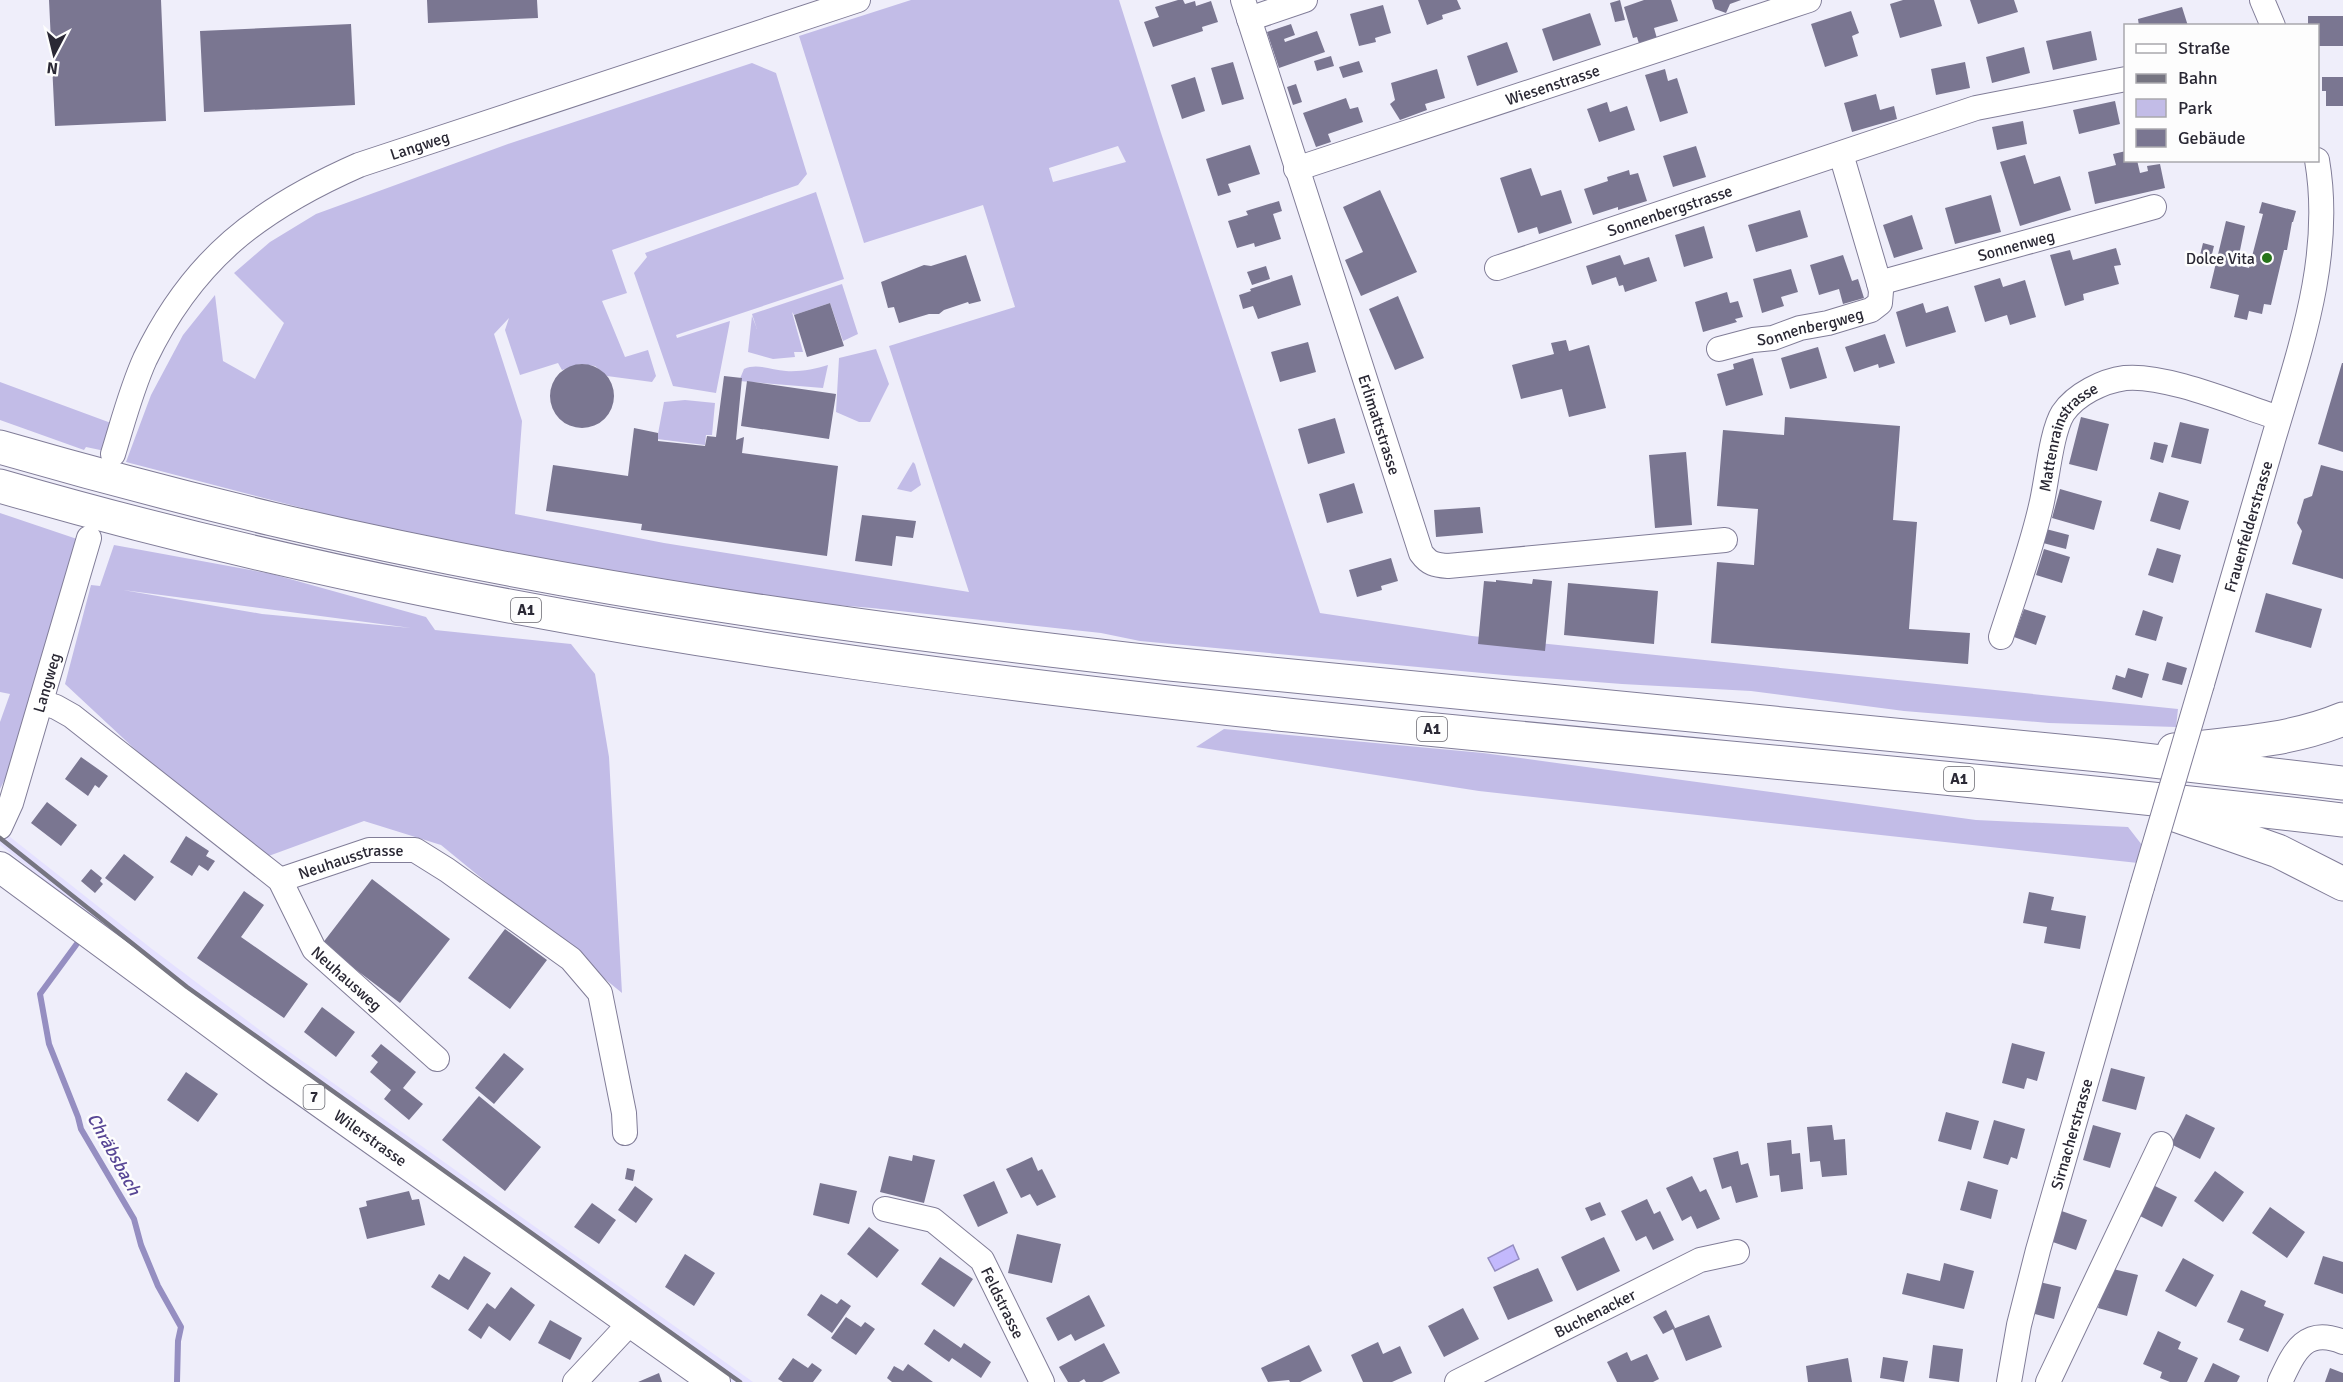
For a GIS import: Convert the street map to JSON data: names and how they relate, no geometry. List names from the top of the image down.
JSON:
{
  "streets": {
    "highway": ["A1"],
    "main road": ["7", "Wilerstrasse"],
    "street": [
      "Wiesenstrasse",
      "Langweg",
      "Sonnenbergstrasse",
      "Sonnenweg",
      "Sonnenbergweg",
      "Erlimattstrasse",
      "Mattenrainstrasse",
      "Frauenfelderstrasse",
      "Neuhausstrasse",
      "Neuhausweg",
      "Sirnacherstrasse",
      "Feldstrasse",
      "Buchenacker"
    ]
  },
  "crossings": [
    ["Wiesenstrasse", "Erlimattstrasse"],
    ["Langweg", "Neuhausstrasse"],
    ["Sonnenweg", "Sonnenbergweg"],
    ["Mattenrainstrasse", "Frauenfelderstrasse"],
    ["Frauenfelderstrasse", "Sirnacherstrasse"],
    ["Neuhausstrasse", "Neuhausweg"]
  ],
  "water": ["Chräbsbach"],
  "places": ["Dolce Vita"],
  "legend": [
    "Straße",
    "Bahn",
    "Park",
    "Gebäude"
  ],
  "north": "bottom"
}
